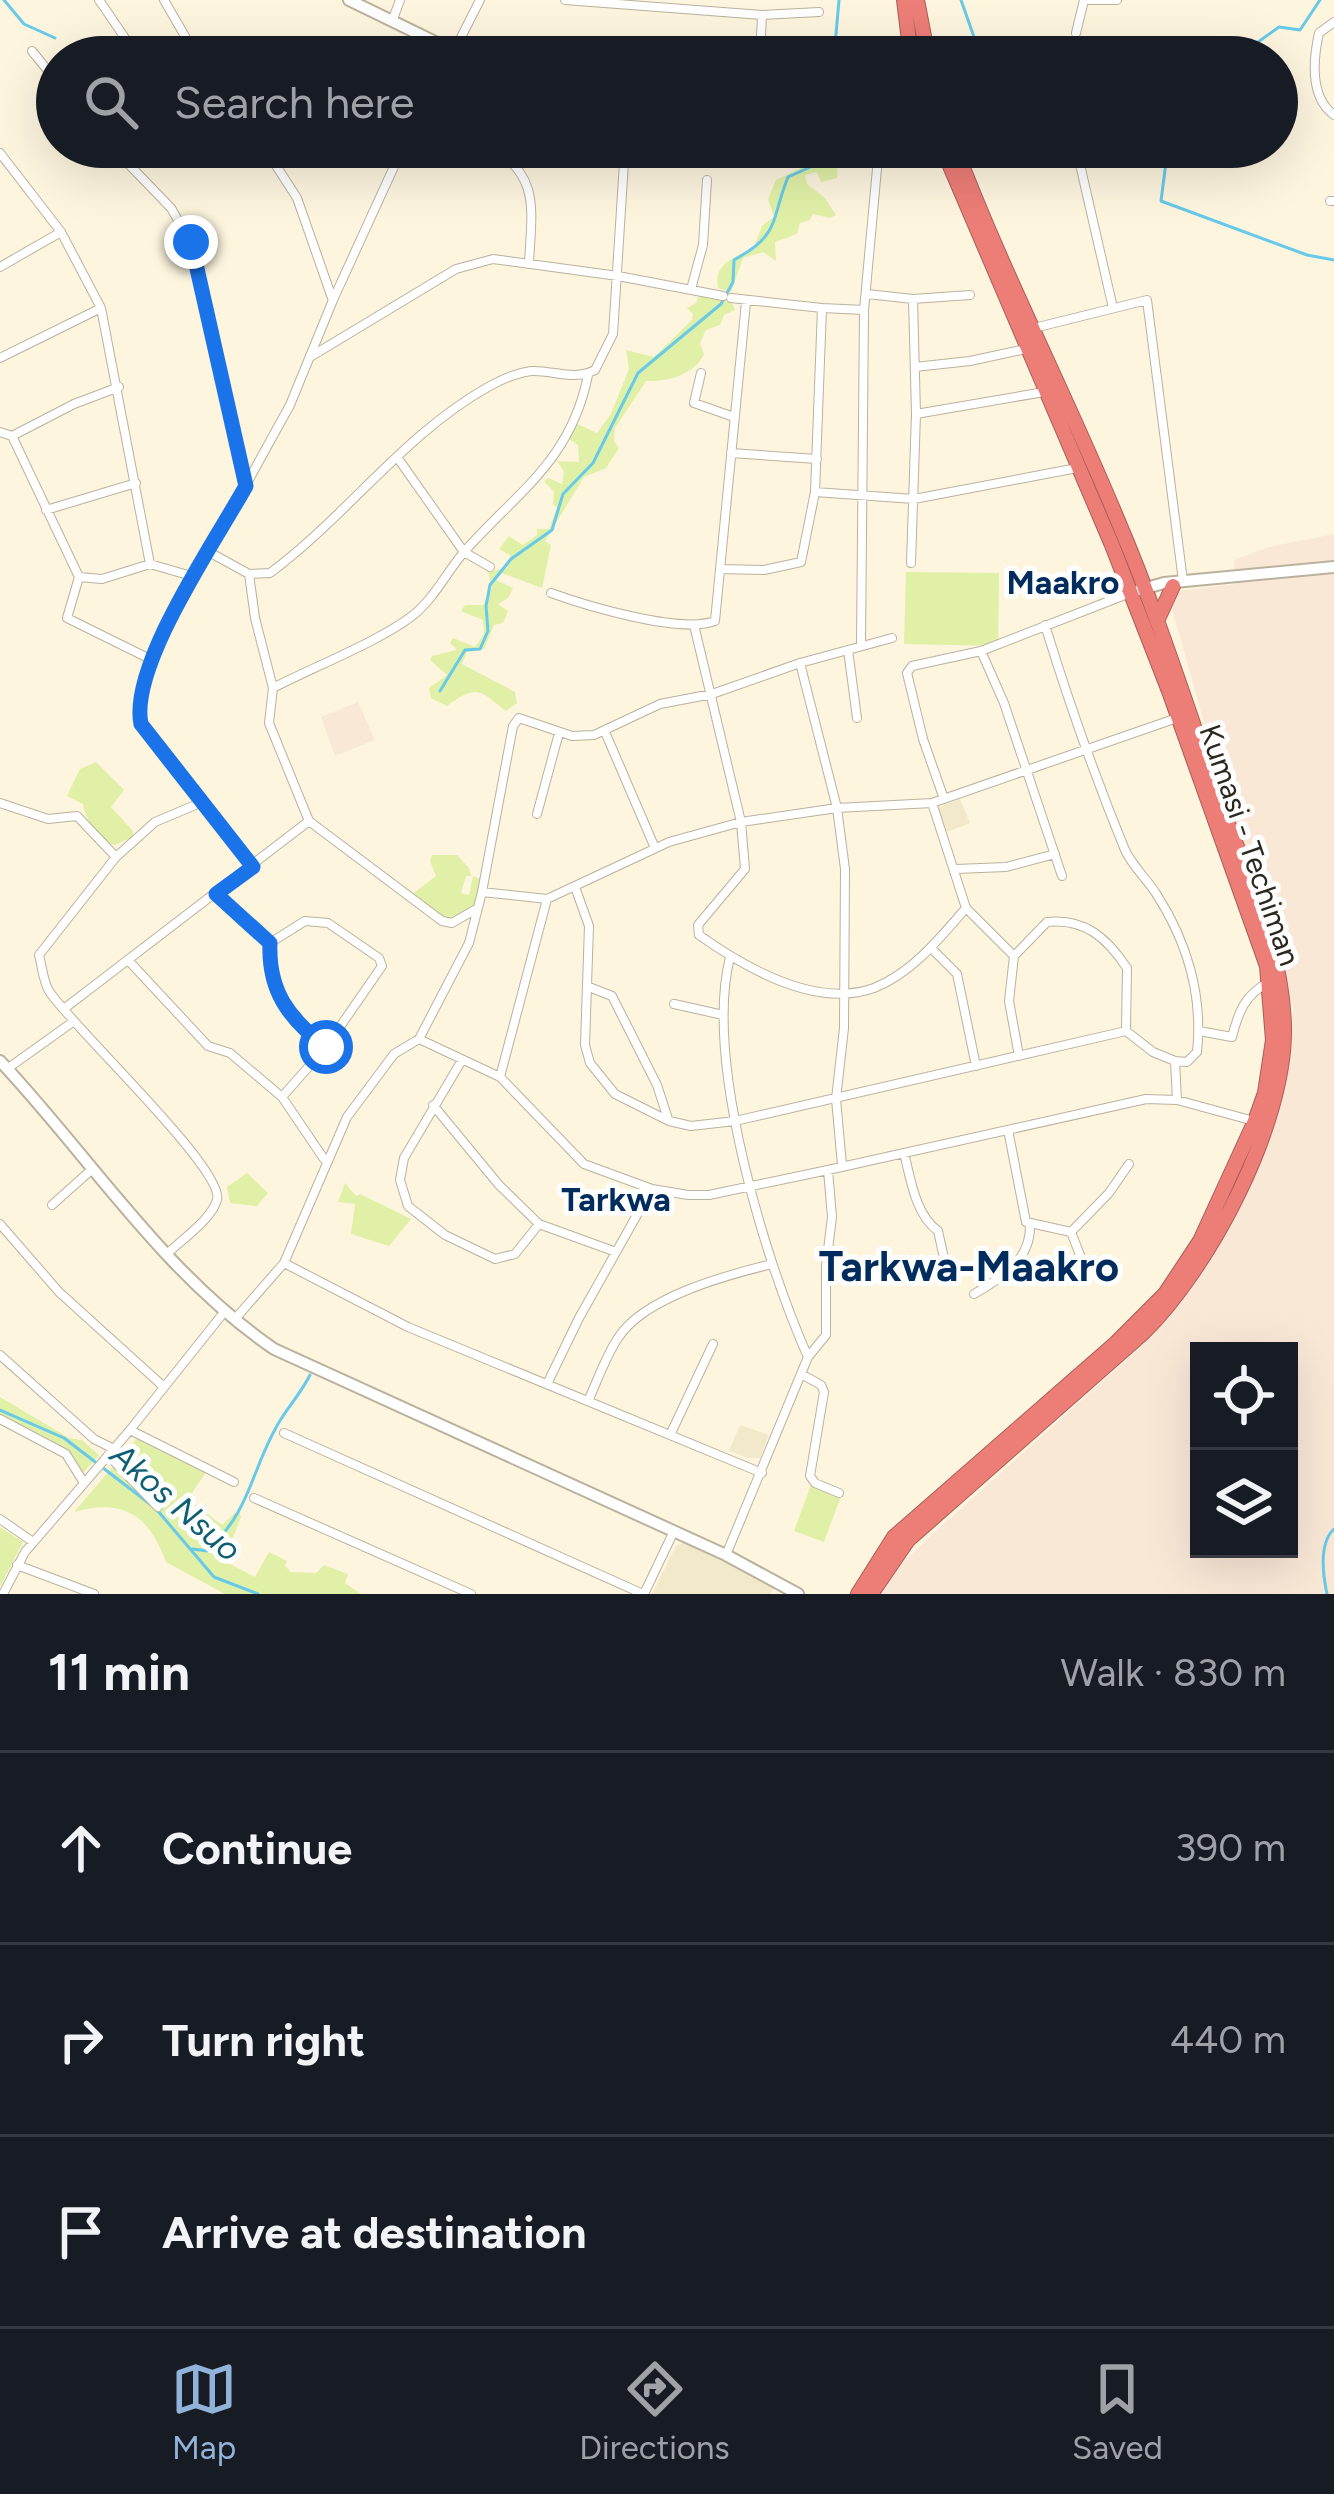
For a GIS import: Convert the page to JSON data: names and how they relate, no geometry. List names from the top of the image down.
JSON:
{
  "streets": {
    "highway": ["Kumasi - Techiman"]
  },
  "districts": ["Maakro", "Tarkwa", "Tarkwa-Maakro"],
  "water": ["Akos Nsuo"],
  "page": {
    "search": "Search here",
    "heading": ["11 min", "Walk · 830 m"],
    "list": [
      ["Continue", "390 m"],
      ["Turn right", "440 m"],
      "Arrive at destination"
    ],
    "nav": ["Map", "Directions", "Saved"]
  }
}
